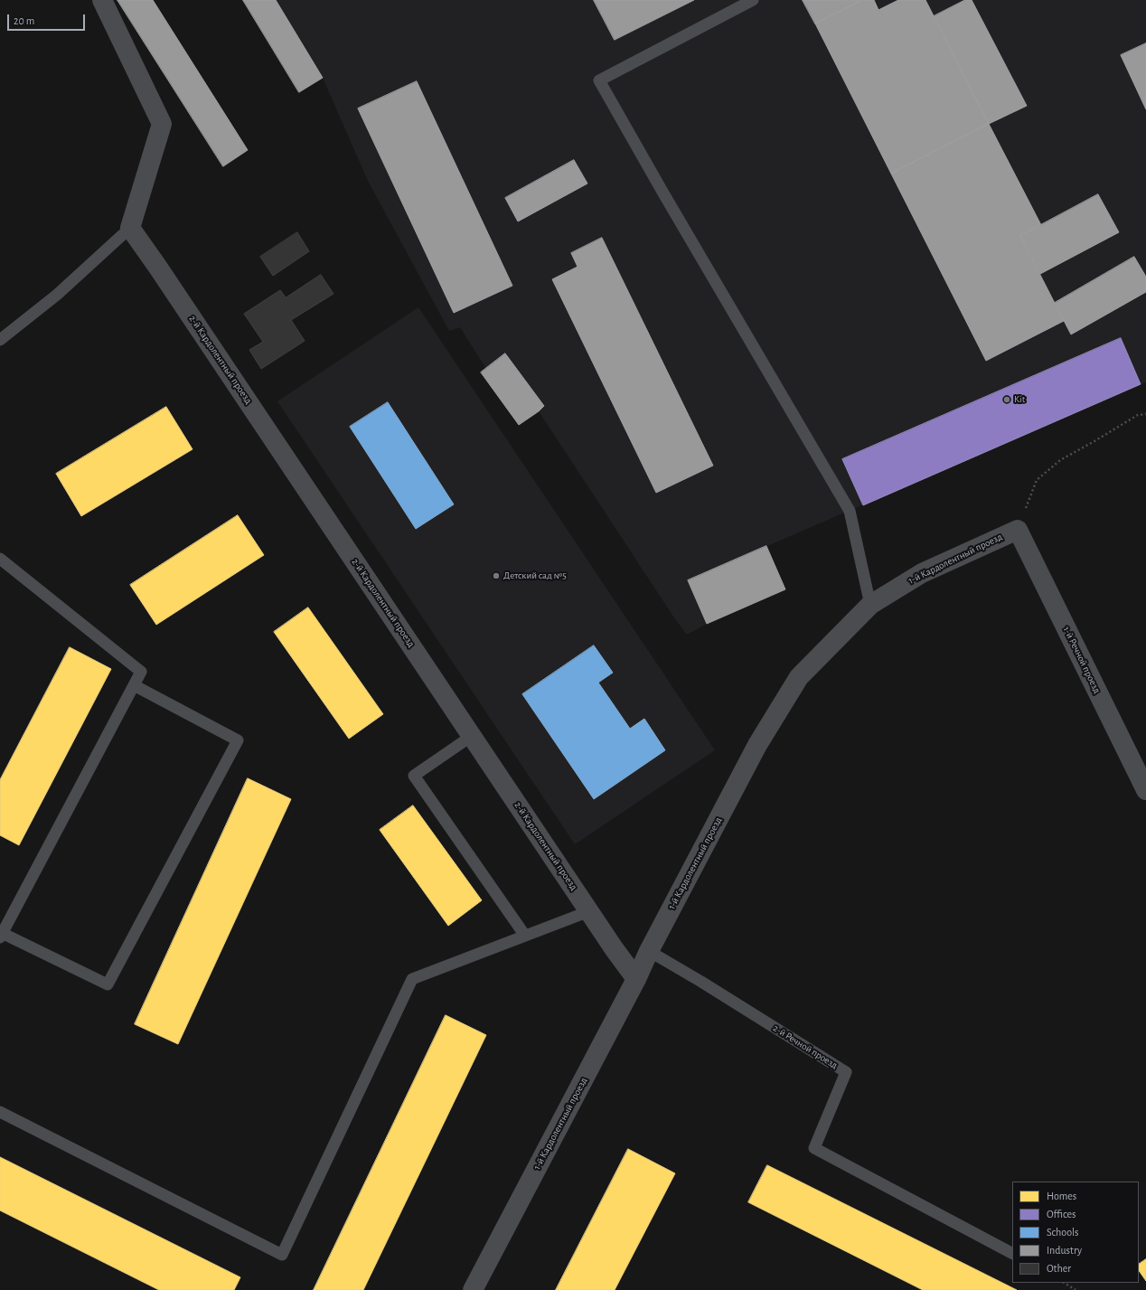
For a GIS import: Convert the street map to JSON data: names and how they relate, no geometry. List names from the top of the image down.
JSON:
{
  "streets": {
    "street": ["2-й Кардолентный проезд", "1-й Кардолентный проезд", "1-й Речной проезд"],
    "lane": ["2-й Речной проезд"]
  },
  "crossings": [
    ["2-й Кардолентный проезд", "1-й Кардолентный проезд"],
    ["1-й Кардолентный проезд", "1-й Речной проезд"],
    ["1-й Кардолентный проезд", "2-й Речной проезд"]
  ],
  "places": ["Kit", "Детский сад №5"],
  "legend": [
    "Homes",
    "Offices",
    "Schools",
    "Industry",
    "Other"
  ],
  "scale_bar": "20 m"
}
